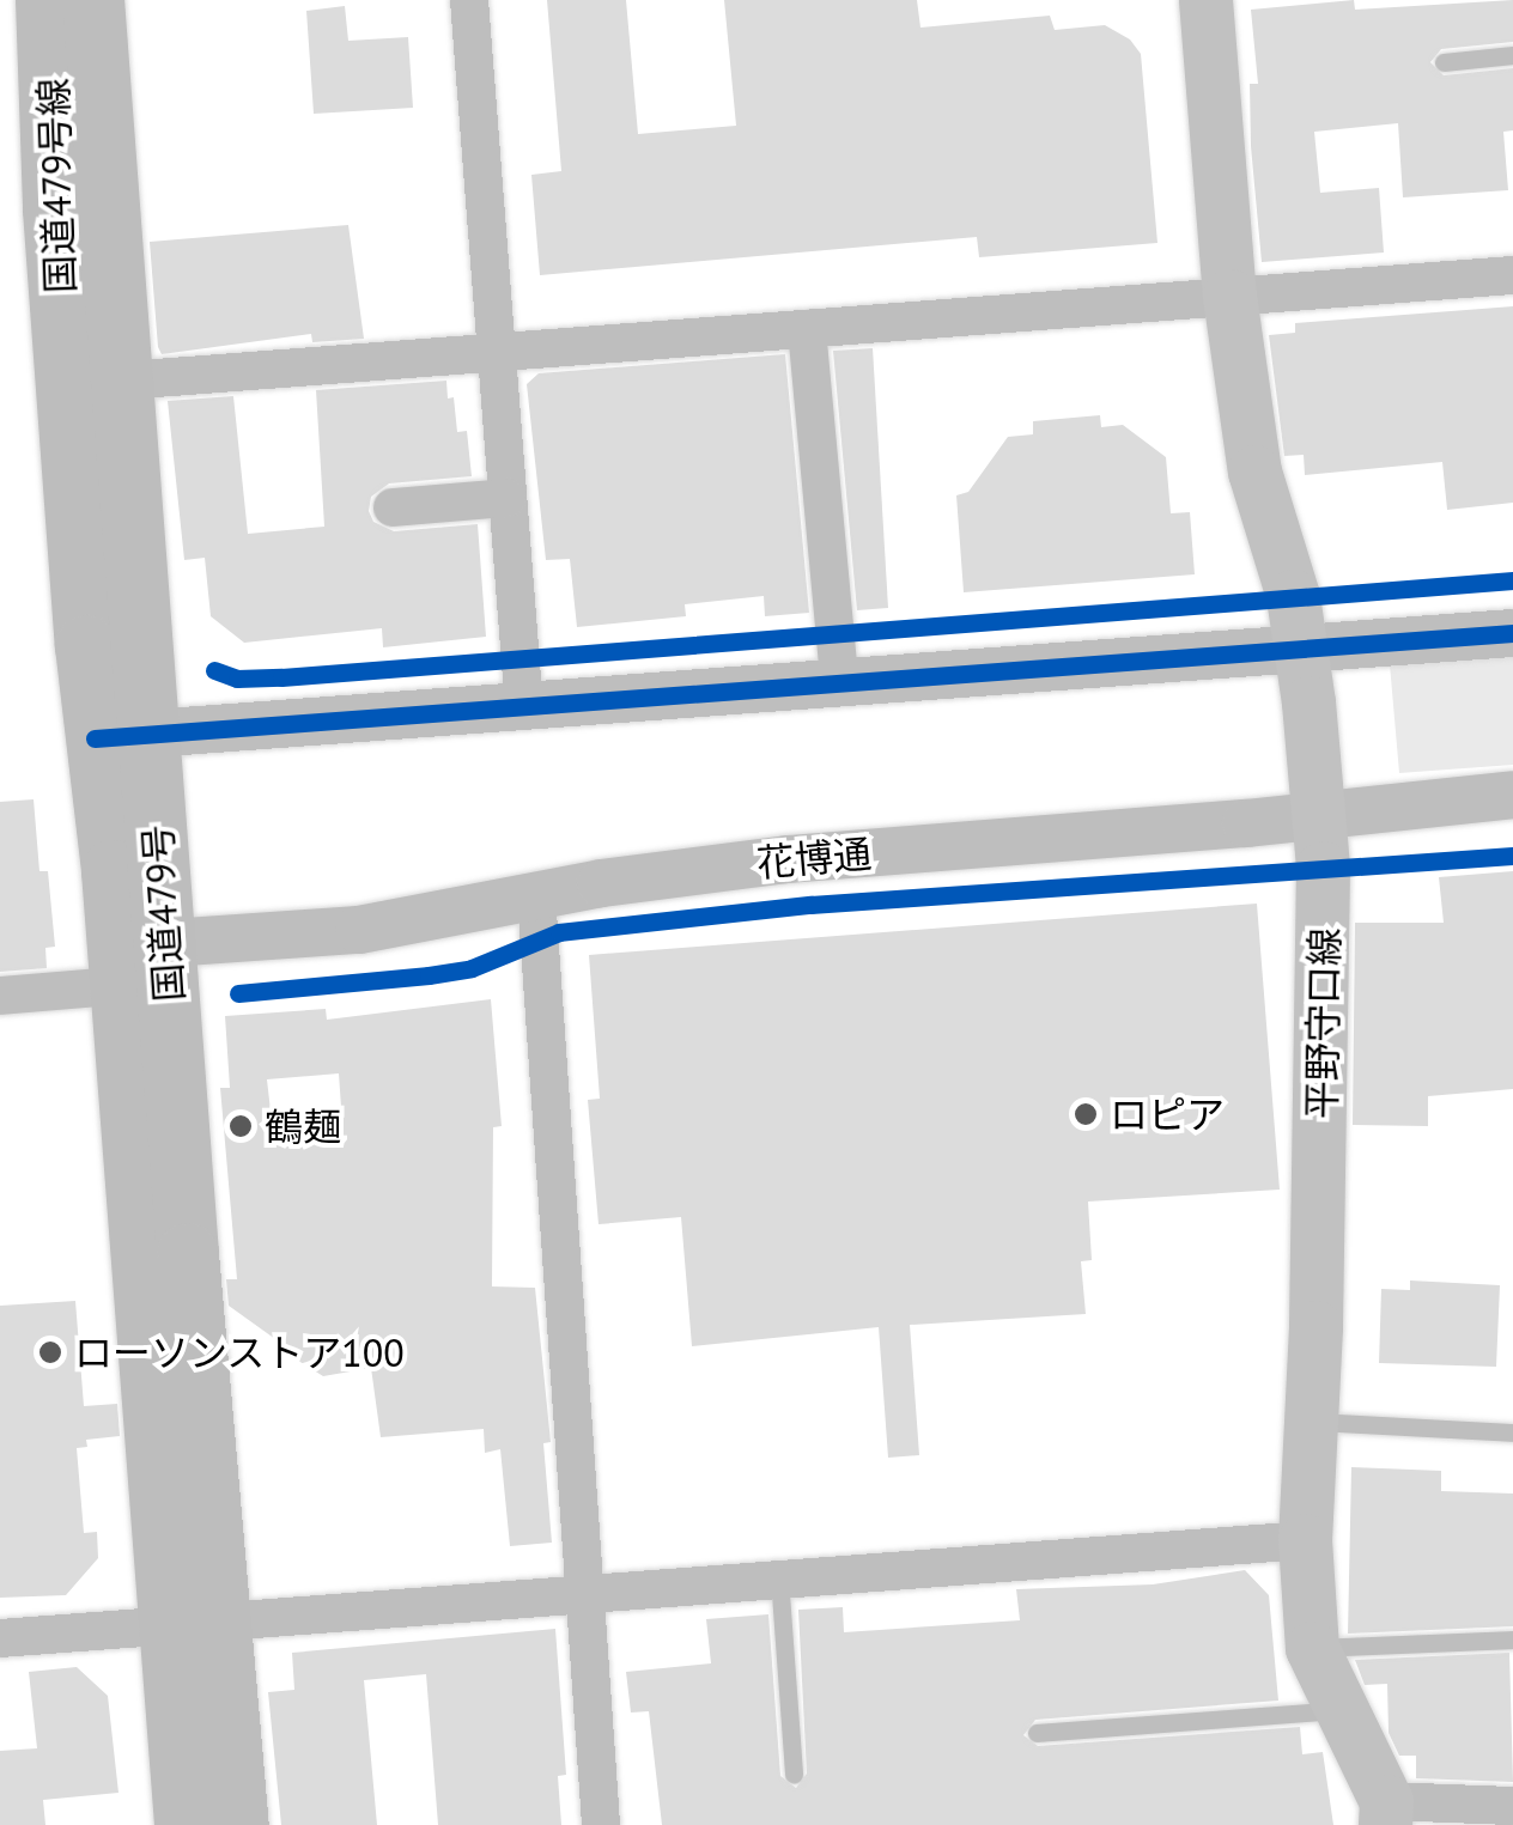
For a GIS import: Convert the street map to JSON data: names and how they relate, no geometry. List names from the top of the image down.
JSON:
{
  "streets": {
    "highway": ["国道479号線", "国道479号"],
    "main road": ["平野守口線"],
    "street": ["花博通"]
  },
  "crossings": [
    ["国道479号線", "国道479号"],
    ["花博通", "国道479号"],
    ["花博通", "平野守口線"]
  ],
  "places": ["ロピア", "鶴麺", "ローソンストア100"]
}
